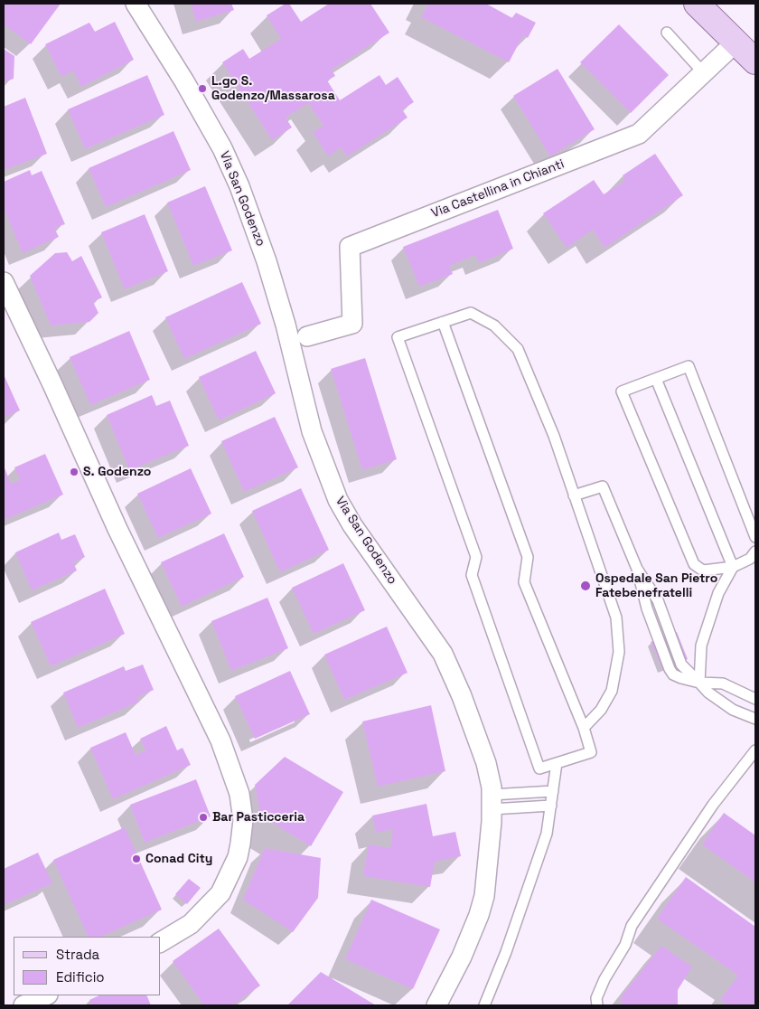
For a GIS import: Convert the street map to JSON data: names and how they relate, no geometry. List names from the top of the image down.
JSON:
{
  "streets": {
    "street": ["Via Castellina in Chianti", "Via San Godenzo"]
  },
  "places": [
    "L.go S. Godenzo/Massarosa",
    "S. Godenzo",
    "Ospedale San Pietro Fatebenefratelli",
    "Bar Pasticceria",
    "Conad City"
  ],
  "legend": ["Strada", "Edificio"]
}
